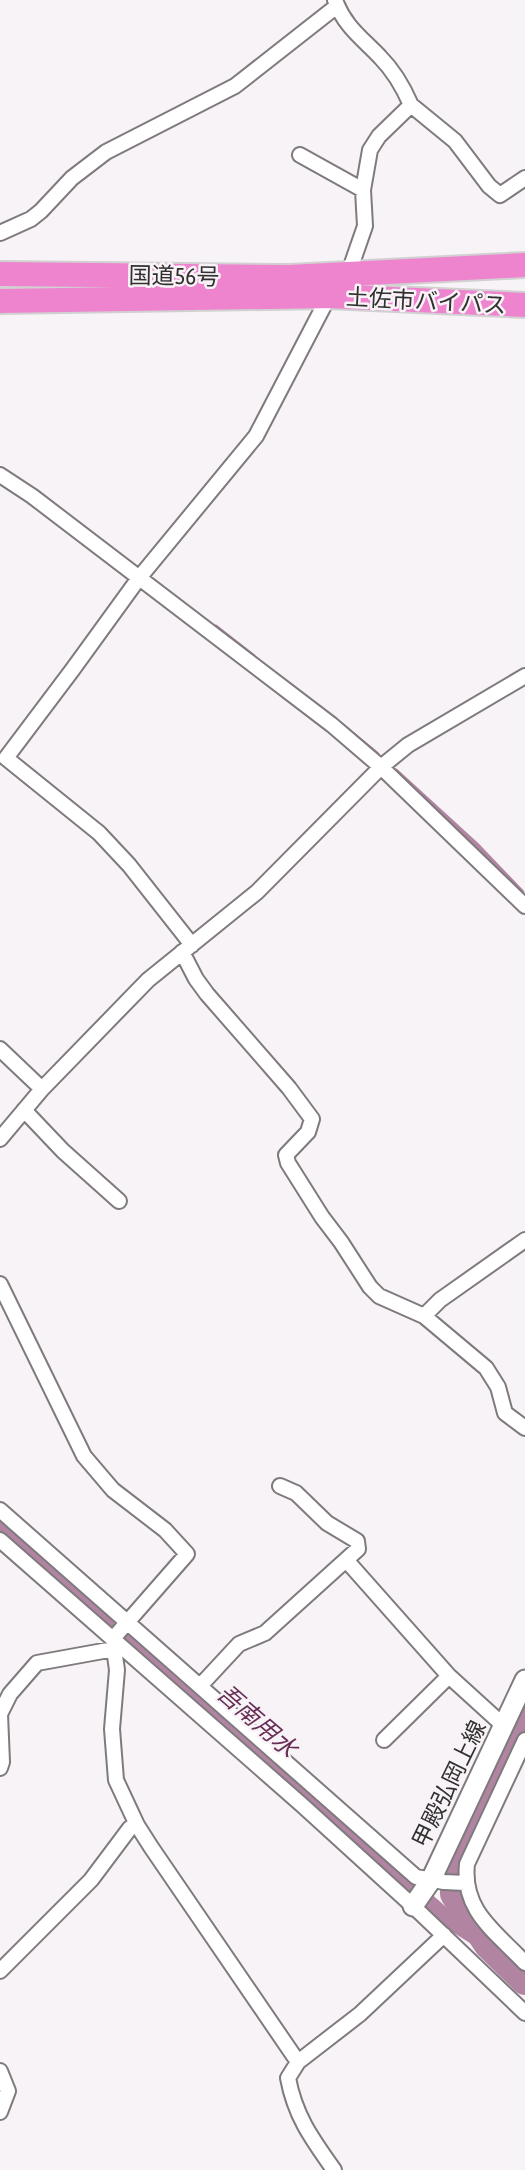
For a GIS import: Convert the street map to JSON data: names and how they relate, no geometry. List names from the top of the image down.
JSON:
{
  "streets": {
    "highway": ["国道56号", "土佐市バイパス"],
    "main road": ["甲殿弘岡上線"]
  },
  "crossings": [
    ["国道56号", "土佐市バイパス"]
  ],
  "water": ["吾南用水"]
}
